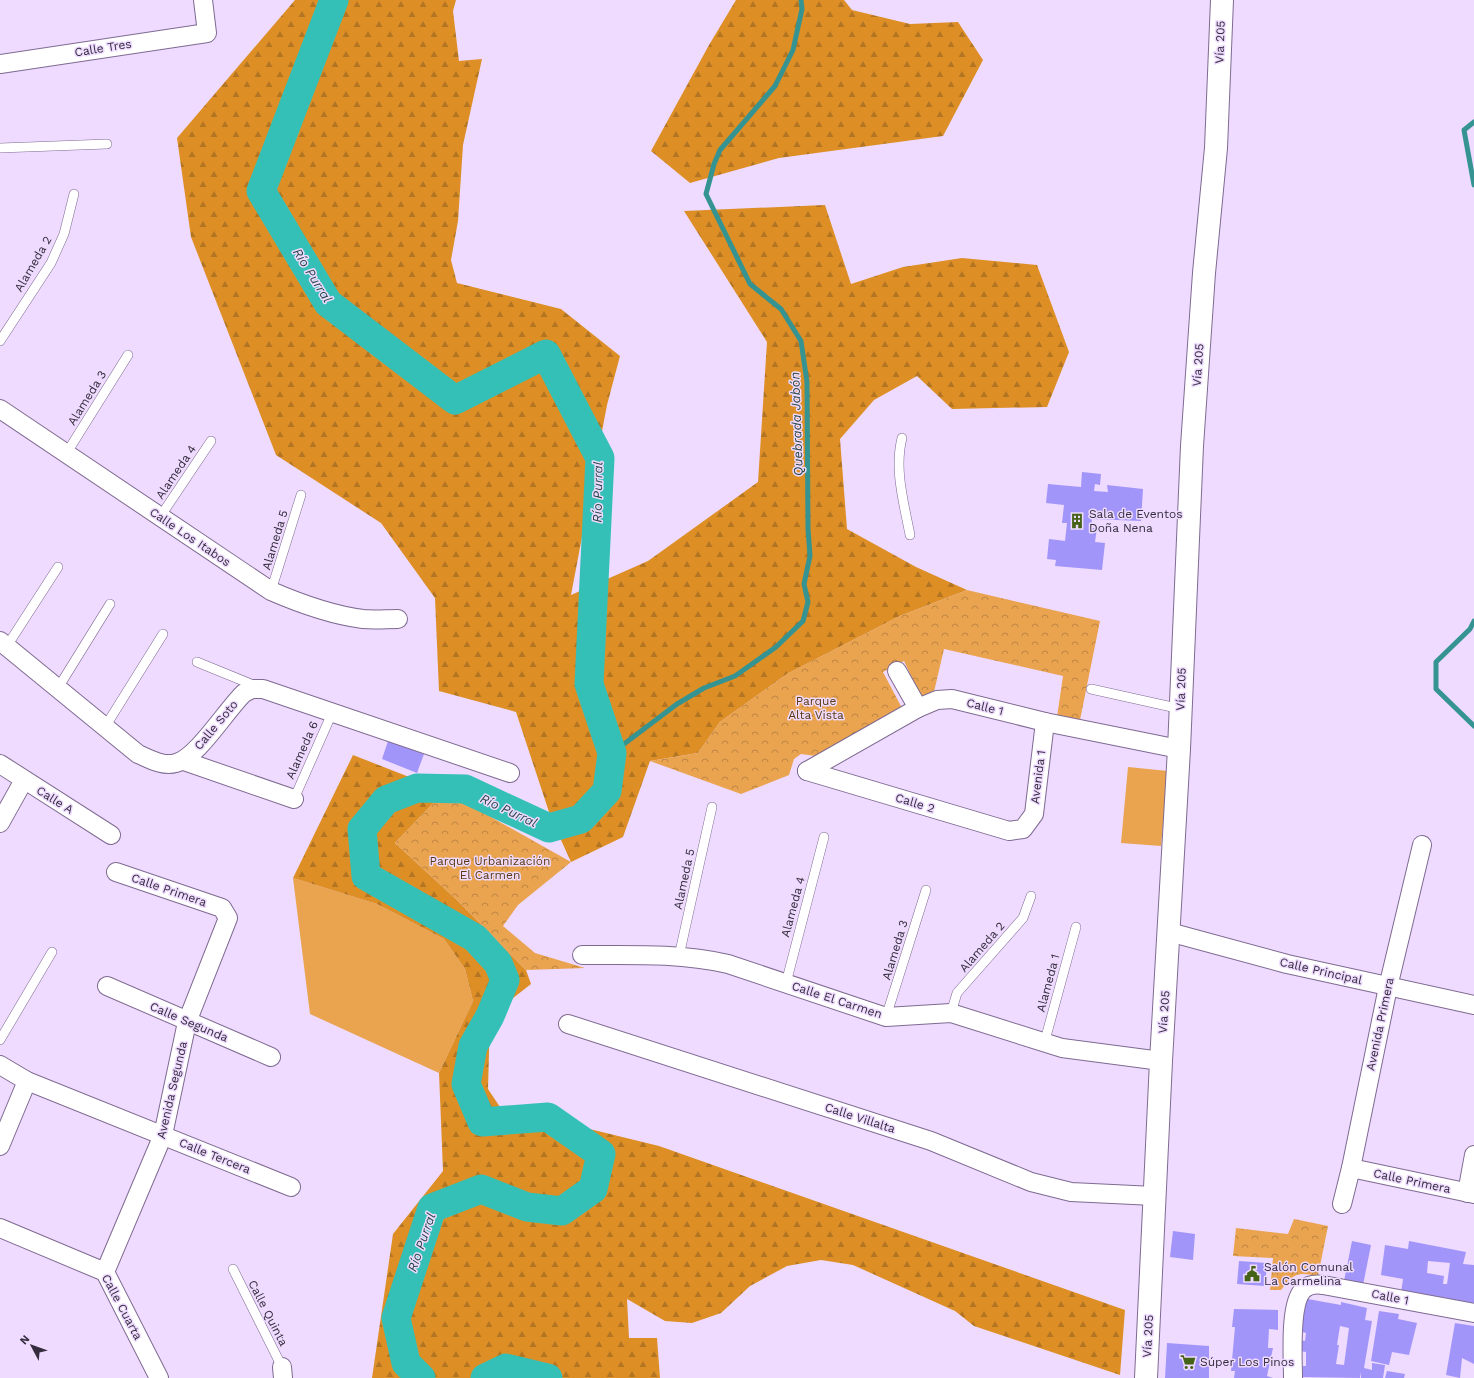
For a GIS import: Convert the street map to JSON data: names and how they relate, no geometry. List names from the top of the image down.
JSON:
{
  "streets": {
    "main road": ["Vía 205"],
    "street": [
      "Calle Tres",
      "Calle Los Itabos",
      "Calle 1",
      "Calle Soto",
      "Avenida 1",
      "Calle A",
      "Calle 2",
      "Calle Primera",
      "Calle Principal",
      "Calle El Carmen",
      "Calle Segunda",
      "Avenida Primera",
      "Avenida Segunda",
      "Calle Villalta",
      "Calle Tercera",
      "Calle Cuarta"
    ],
    "lane": [
      "Alameda 2",
      "Alameda 3",
      "Alameda 4",
      "Alameda 5",
      "Alameda 6",
      "Alameda 1",
      "Calle Quinta"
    ]
  },
  "crossings": [
    ["Vía 205", "Calle 1"],
    ["Vía 205", "Calle Principal"],
    ["Vía 205", "Calle El Carmen"],
    ["Vía 205", "Calle Villalta"],
    ["Alameda 2", "Calle El Carmen"],
    ["Alameda 3", "Calle Los Itabos"],
    ["Alameda 3", "Calle El Carmen"],
    ["Alameda 4", "Calle Los Itabos"],
    ["Alameda 4", "Calle El Carmen"],
    ["Calle Los Itabos", "Alameda 5"],
    ["Alameda 5", "Calle El Carmen"],
    ["Calle 1", "Avenida 1"],
    ["Calle 1", "Calle 2"],
    ["Calle Soto", "Alameda 6"],
    ["Avenida 1", "Calle 2"],
    ["Calle Primera", "Avenida Primera"],
    ["Calle Primera", "Avenida Segunda"],
    ["Calle Principal", "Avenida Primera"],
    ["Alameda 1", "Calle El Carmen"],
    ["Calle Segunda", "Avenida Segunda"],
    ["Avenida Segunda", "Calle Tercera"],
    ["Avenida Segunda", "Calle Cuarta"]
  ],
  "water": ["Río Purral", "Quebrada Jabón"],
  "parks": ["Parque Alta Vista", "Parque Urbanización El Carmen"],
  "places": {
    "building": ["Sala de Eventos Doña Nena"],
    "public building": ["Salón Comunal La Carmelina"],
    "supermarket": ["Súper Los Pinos"]
  },
  "north": "top left"
}
